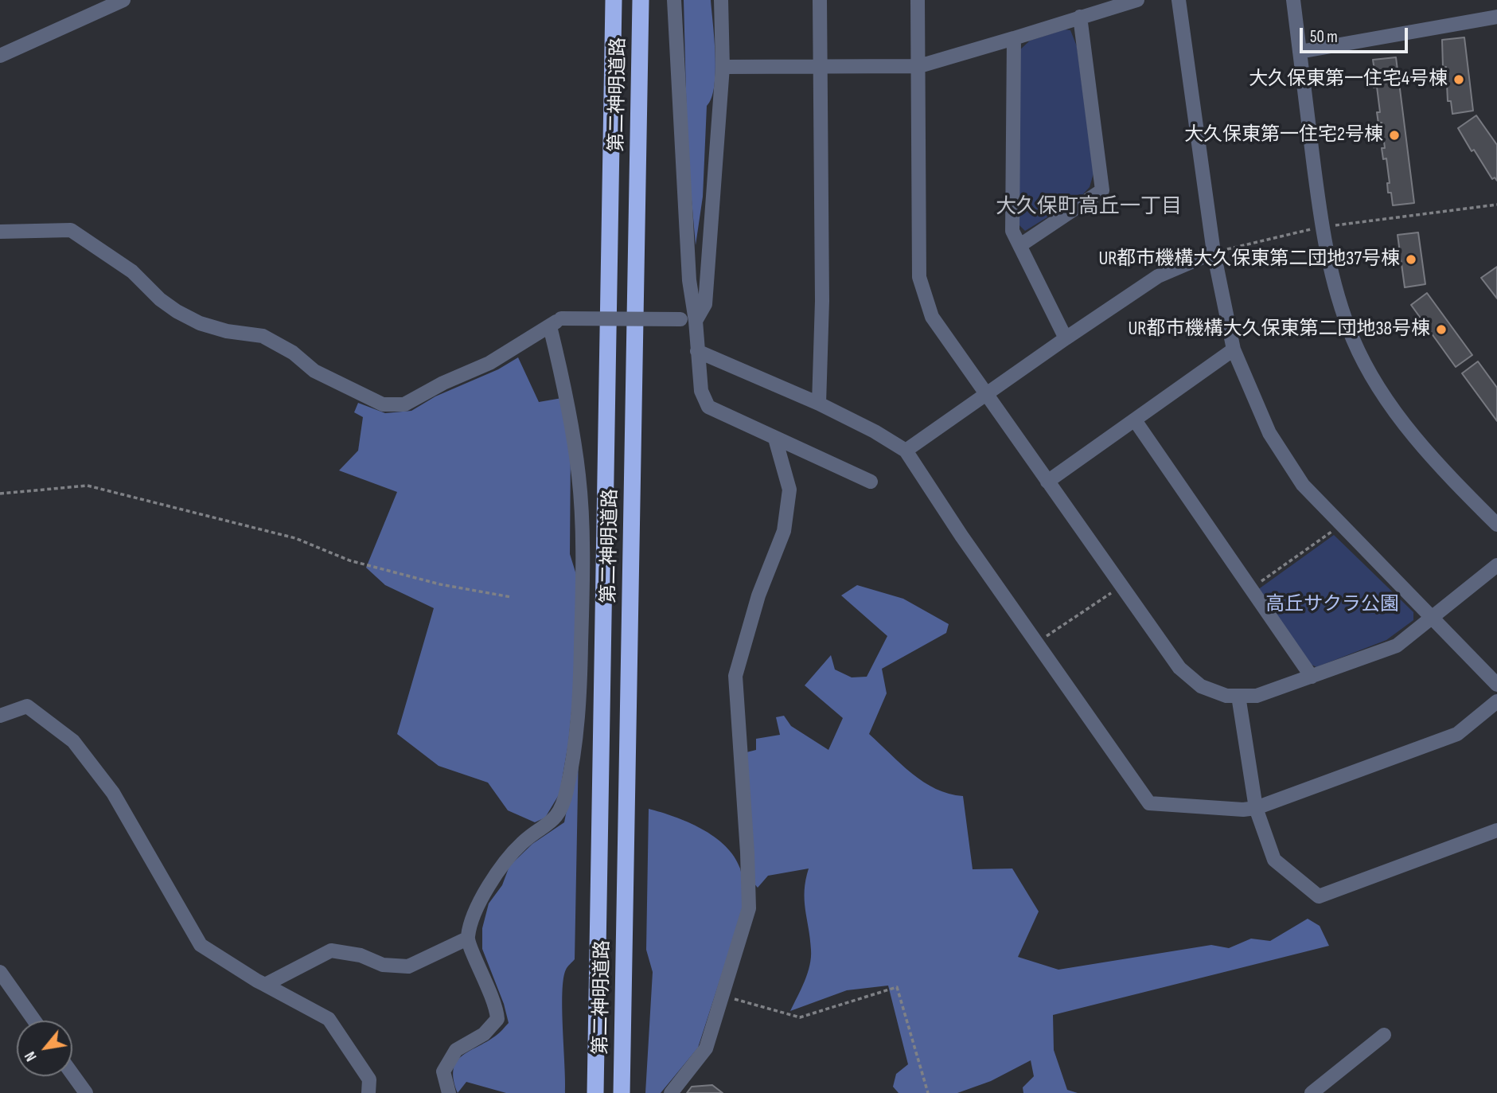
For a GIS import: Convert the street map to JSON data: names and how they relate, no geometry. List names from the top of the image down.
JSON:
{
  "streets": {
    "highway": ["第二神明道路"]
  },
  "districts": ["大久保町高丘一丁目"],
  "parks": ["高丘サクラ公園"],
  "places": [
    "大久保東第一住宅4号棟",
    "大久保東第一住宅2号棟",
    "UR都市機構大久保東第二団地37号棟",
    "UR都市機構大久保東第二団地38号棟"
  ],
  "scale_bar": "50 m",
  "north": "bottom left"
}
